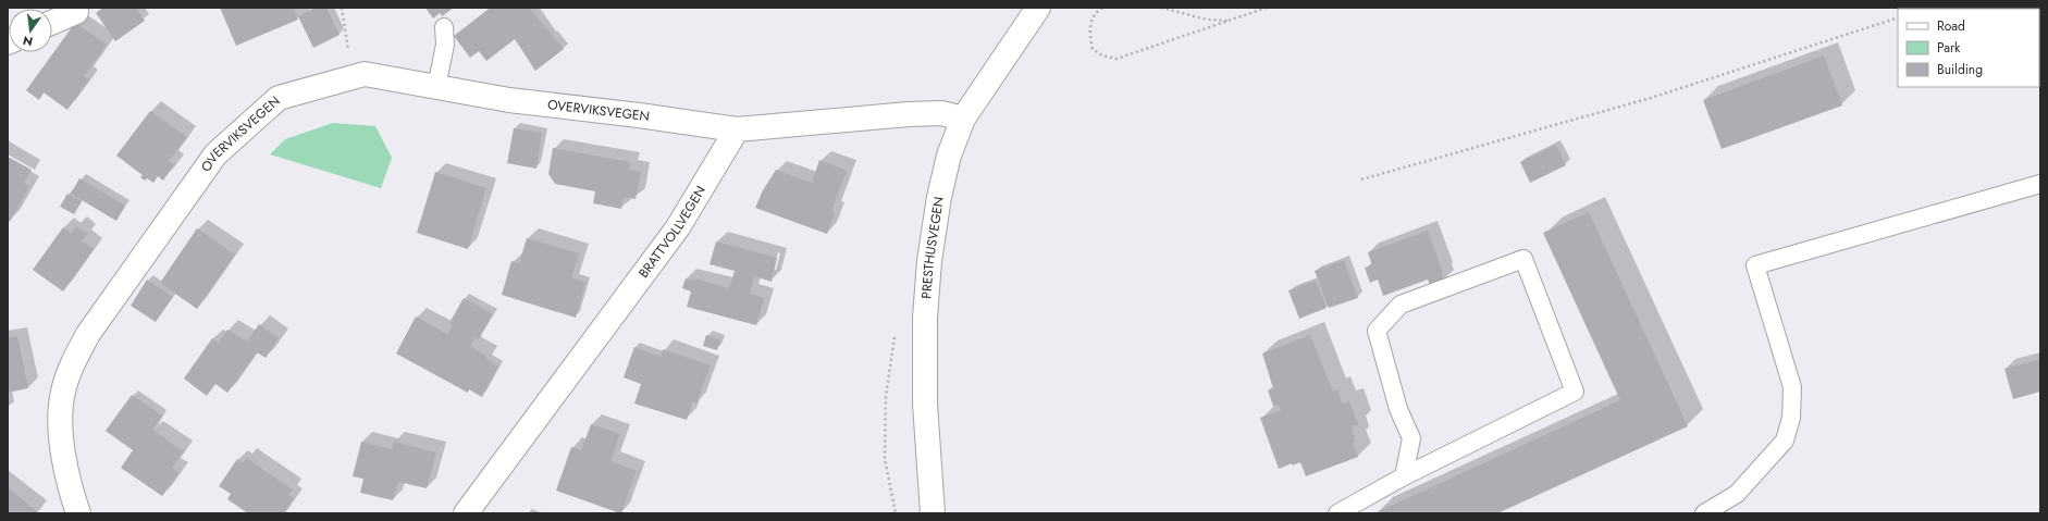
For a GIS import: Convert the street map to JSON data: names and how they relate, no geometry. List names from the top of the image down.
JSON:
{
  "streets": {
    "street": ["OVERVIKSVEGEN", "BRATTVOLLVEGEN", "PRESTHUSVEGEN"]
  },
  "crossings": [
    ["OVERVIKSVEGEN", "BRATTVOLLVEGEN"]
  ],
  "legend": ["Road", "Park", "Building"],
  "north": "bottom"
}
